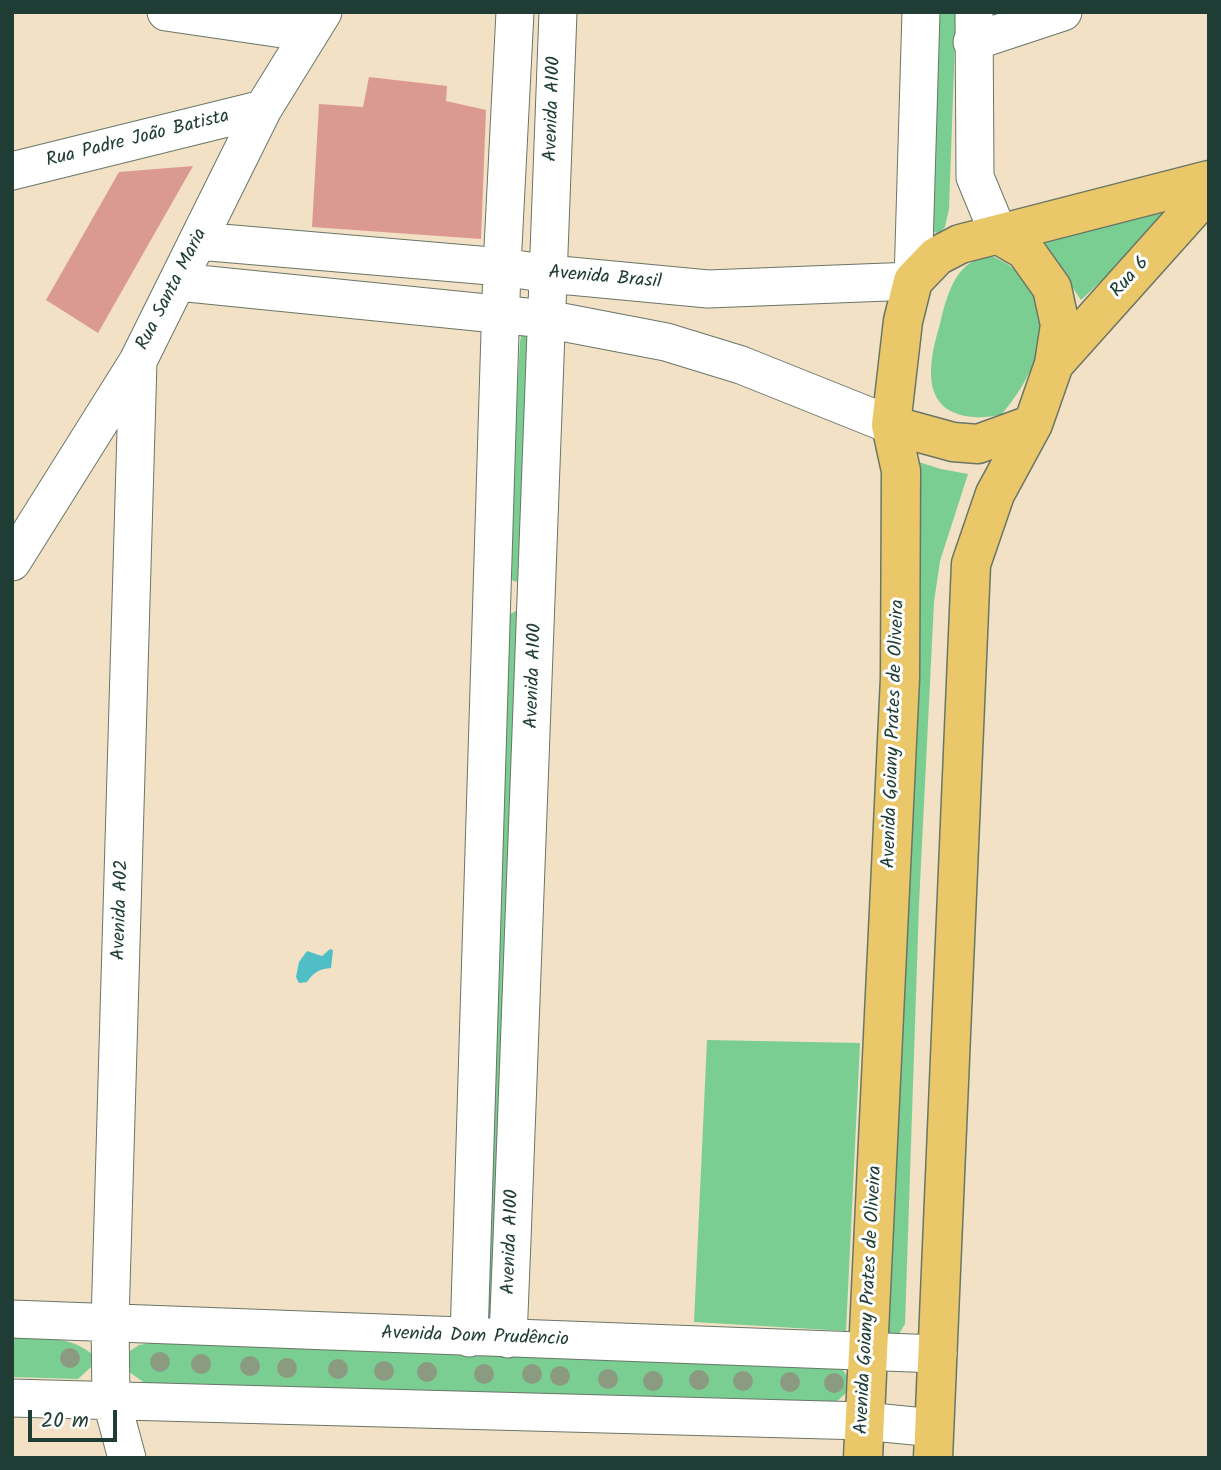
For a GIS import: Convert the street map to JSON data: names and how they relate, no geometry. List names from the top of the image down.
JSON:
{
  "streets": {
    "main road": ["Rua 6", "Avenida Goiany Prates de Oliveira"],
    "street": [
      "Avenida A100",
      "Rua Padre João Batista",
      "Avenida Brasil",
      "Rua Santa Maria",
      "Avenida A02",
      "Avenida Dom Prudêncio"
    ]
  },
  "crossings": [
    ["Avenida A100", "Avenida Brasil"],
    ["Avenida A100", "Avenida Dom Prudêncio"],
    ["Rua Padre João Batista", "Rua Santa Maria"],
    ["Rua 6", "Avenida Brasil"],
    ["Rua 6", "Avenida Goiany Prates de Oliveira"],
    ["Avenida Brasil", "Rua Santa Maria"],
    ["Avenida Brasil", "Avenida Goiany Prates de Oliveira"],
    ["Rua Santa Maria", "Avenida A02"],
    ["Avenida Goiany Prates de Oliveira", "Avenida Dom Prudêncio"],
    ["Avenida A02", "Avenida Dom Prudêncio"]
  ],
  "scale_bar": "20 m"
}
